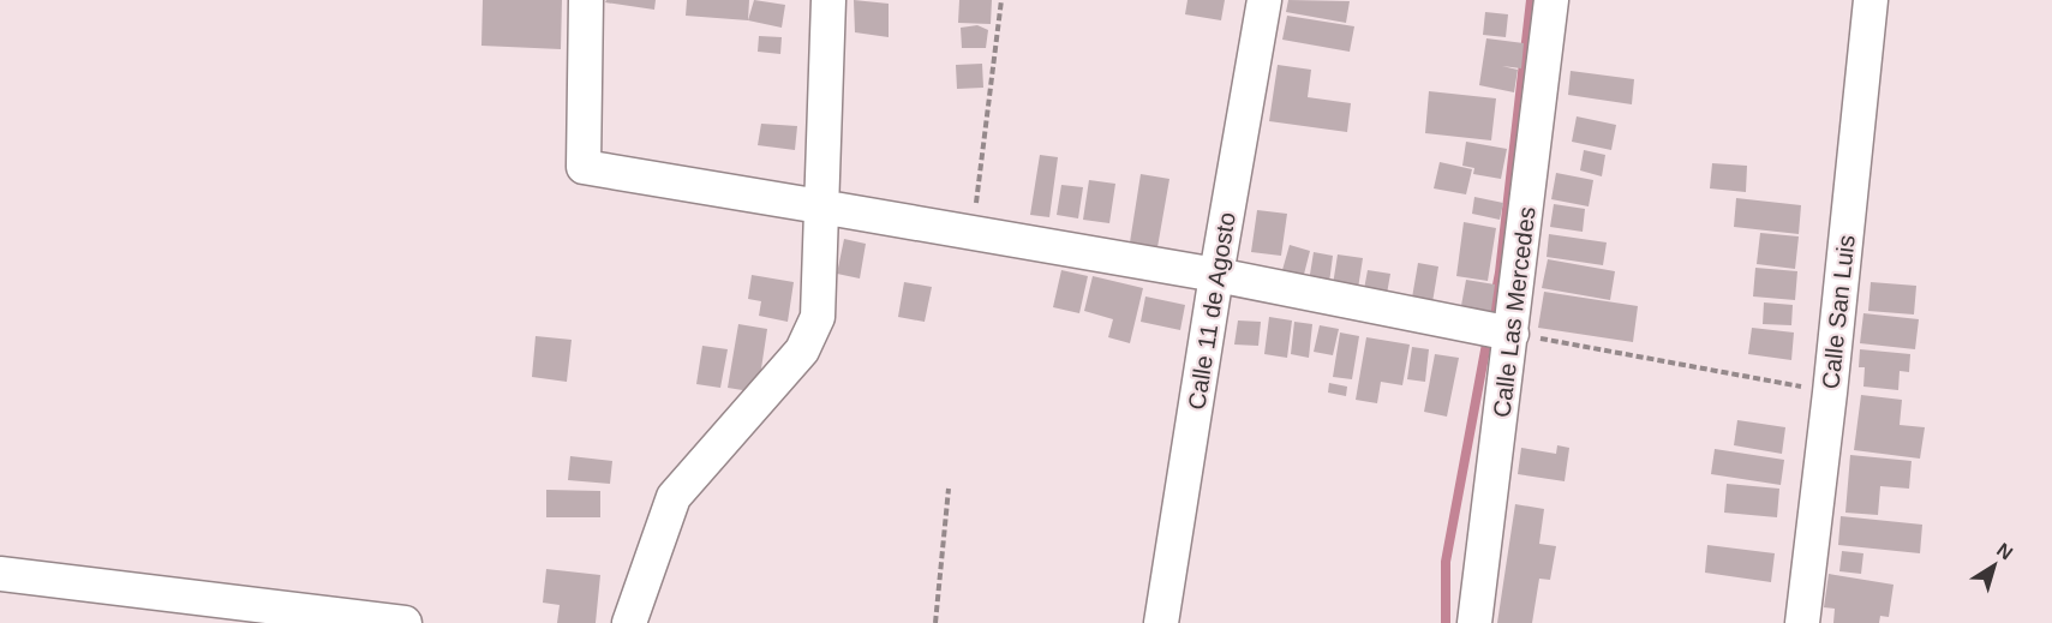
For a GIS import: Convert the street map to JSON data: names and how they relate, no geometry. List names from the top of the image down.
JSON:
{
  "streets": {
    "street": ["Calle 11 de Agosto", "Calle Las Mercedes", "Calle San Luis"]
  },
  "north": "top right"
}
